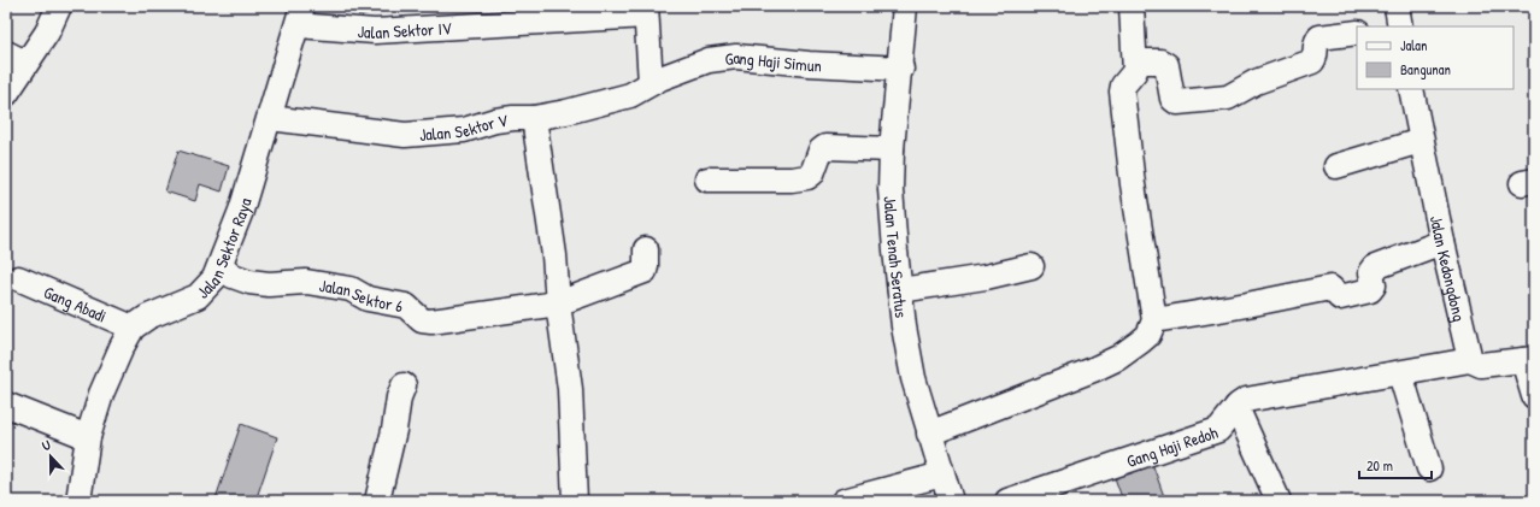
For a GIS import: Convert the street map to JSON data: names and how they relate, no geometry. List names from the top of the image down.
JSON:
{
  "streets": {
    "street": [
      "Jalan Sektor IV",
      "Gang Haji Simun",
      "Jalan Sektor V",
      "Jalan Sektor Raya",
      "Jalan Tenah Seratus",
      "Jalan Kedongdong",
      "Jalan Sektor 6",
      "Gang Abadi",
      "Gang Haji Redoh"
    ]
  },
  "crossings": [
    ["Jalan Sektor IV", "Jalan Sektor Raya"],
    ["Gang Haji Simun", "Jalan Sektor V"],
    ["Gang Haji Simun", "Jalan Tenah Seratus"],
    ["Jalan Sektor V", "Jalan Sektor Raya"],
    ["Jalan Sektor Raya", "Jalan Sektor 6"],
    ["Jalan Sektor Raya", "Gang Abadi"]
  ],
  "legend": ["Jalan", "Bangunan"],
  "scale_bar": "20 m",
  "north": "top"
}
